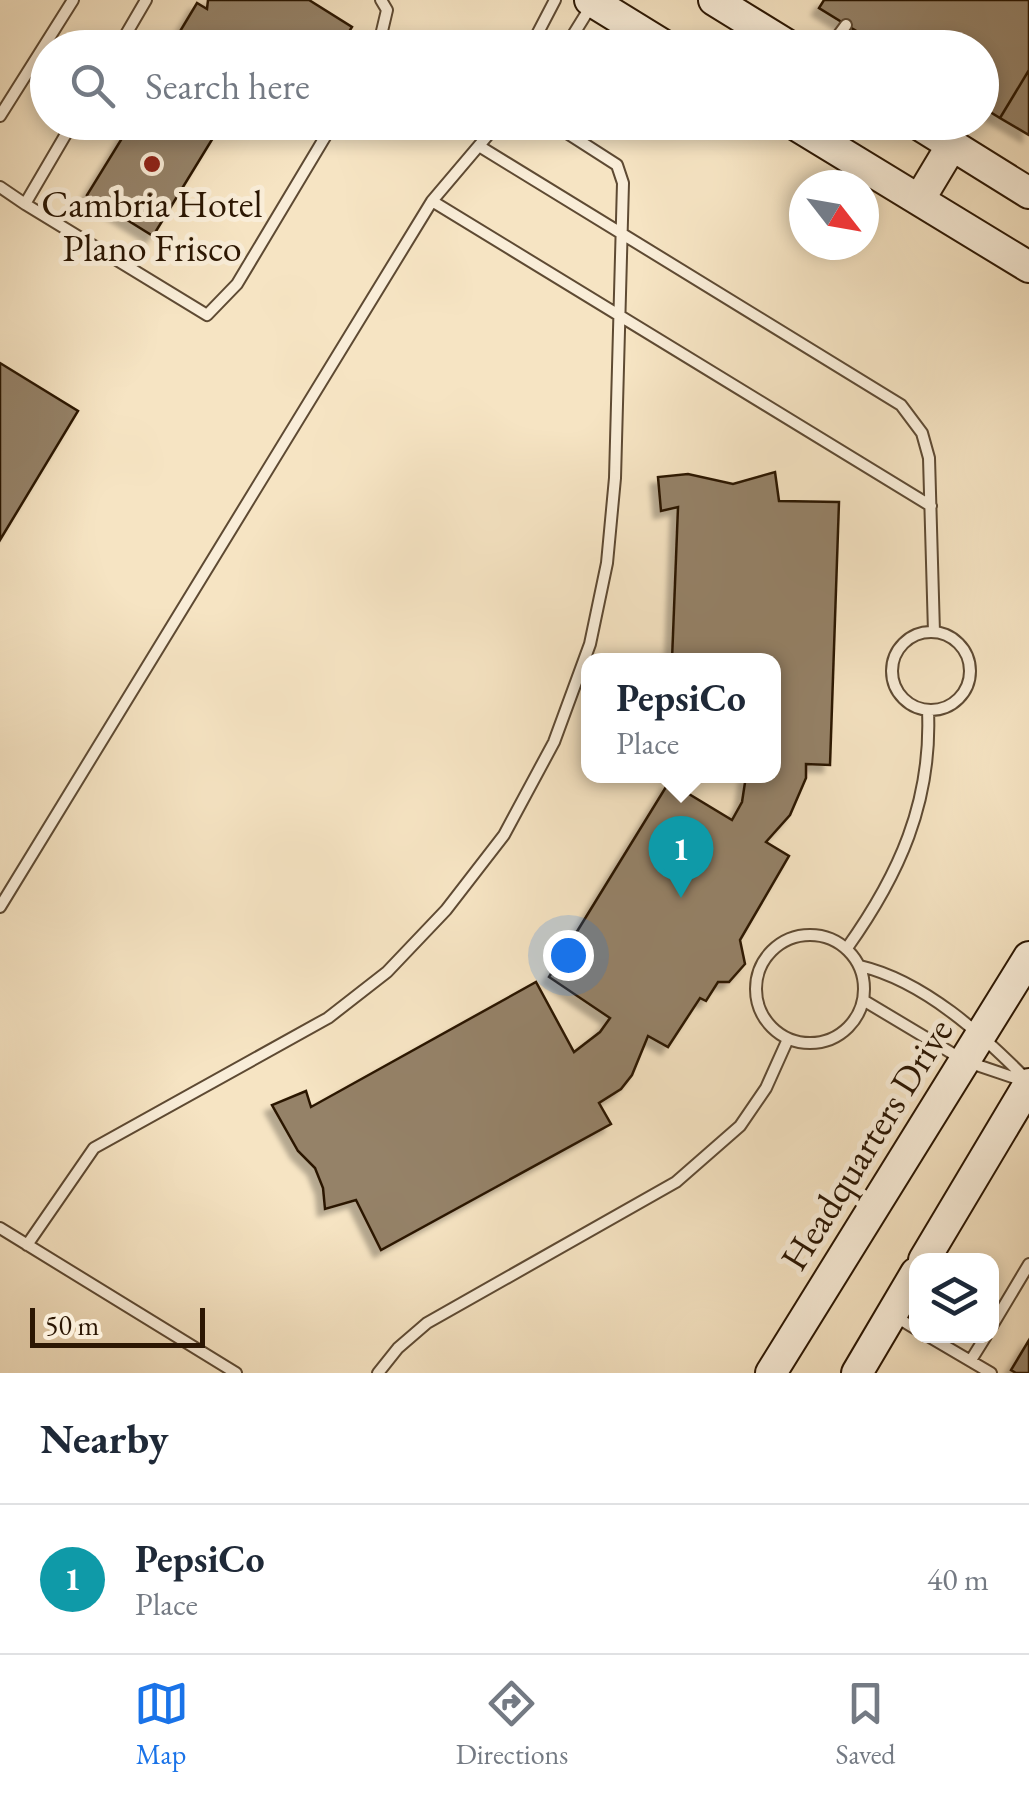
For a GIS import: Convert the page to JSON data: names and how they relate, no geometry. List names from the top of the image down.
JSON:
{
  "streets": {
    "main road": ["Headquarters Drive"]
  },
  "places": ["Cambria Hotel Plano Frisco"],
  "scale_bar": "50 m",
  "north": "bottom right",
  "page": {
    "search": "Search here",
    "popup": ["PepsiCo", "Place"],
    "pins": "1",
    "scale": "50 m",
    "heading": "Nearby",
    "list": [
      {
        "mark": "1",
        "name": "PepsiCo",
        "note": "Place",
        "value": "40 m"
      }
    ],
    "nav": ["Map", "Directions", "Saved"]
  }
}
